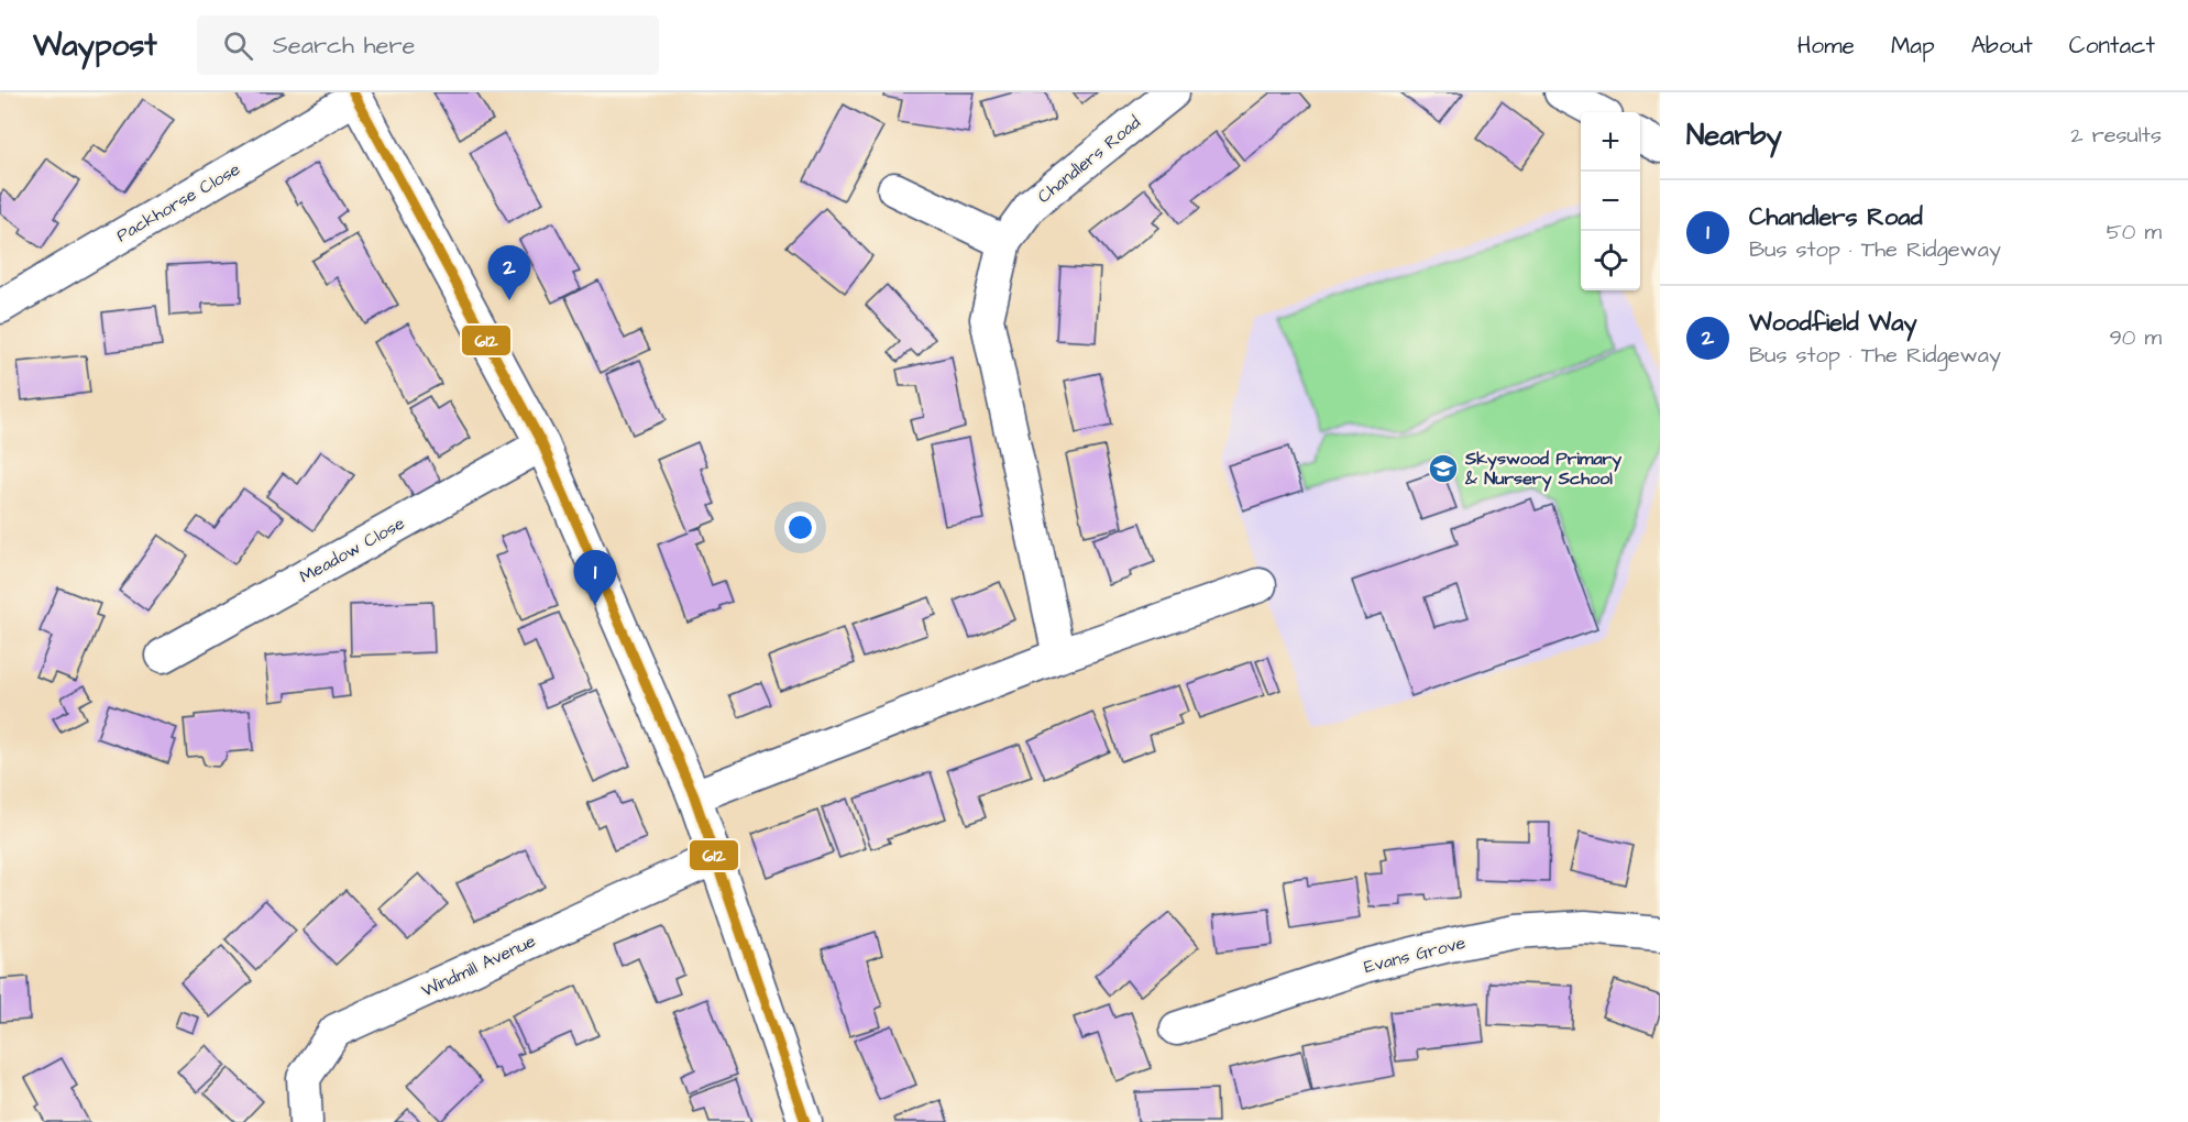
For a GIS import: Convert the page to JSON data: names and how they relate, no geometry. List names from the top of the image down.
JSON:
{
  "streets": {
    "street": [
      "Chandlers Road",
      "Packhorse Close",
      "Meadow Close",
      "Evans Grove",
      "Windmill Avenue"
    ]
  },
  "places": {
    "school or university": ["Skyswood Primary & Nursery School"]
  },
  "lines": ["transit line 612"],
  "page": {
    "header": "Waypost",
    "search": "Search here",
    "nav": [
      "Home",
      "Map",
      "About",
      "Contact"
    ],
    "heading": ["Nearby", "2 results"],
    "map_buttons": ["+", "−"],
    "list": [
      {
        "mark": "1",
        "name": "Chandlers Road",
        "note": "Bus stop · The Ridgeway",
        "value": "50 m"
      },
      {
        "mark": "2",
        "name": "Woodfield Way",
        "note": "Bus stop · The Ridgeway",
        "value": "90 m"
      }
    ],
    "pins": ["2", "1"]
  }
}
